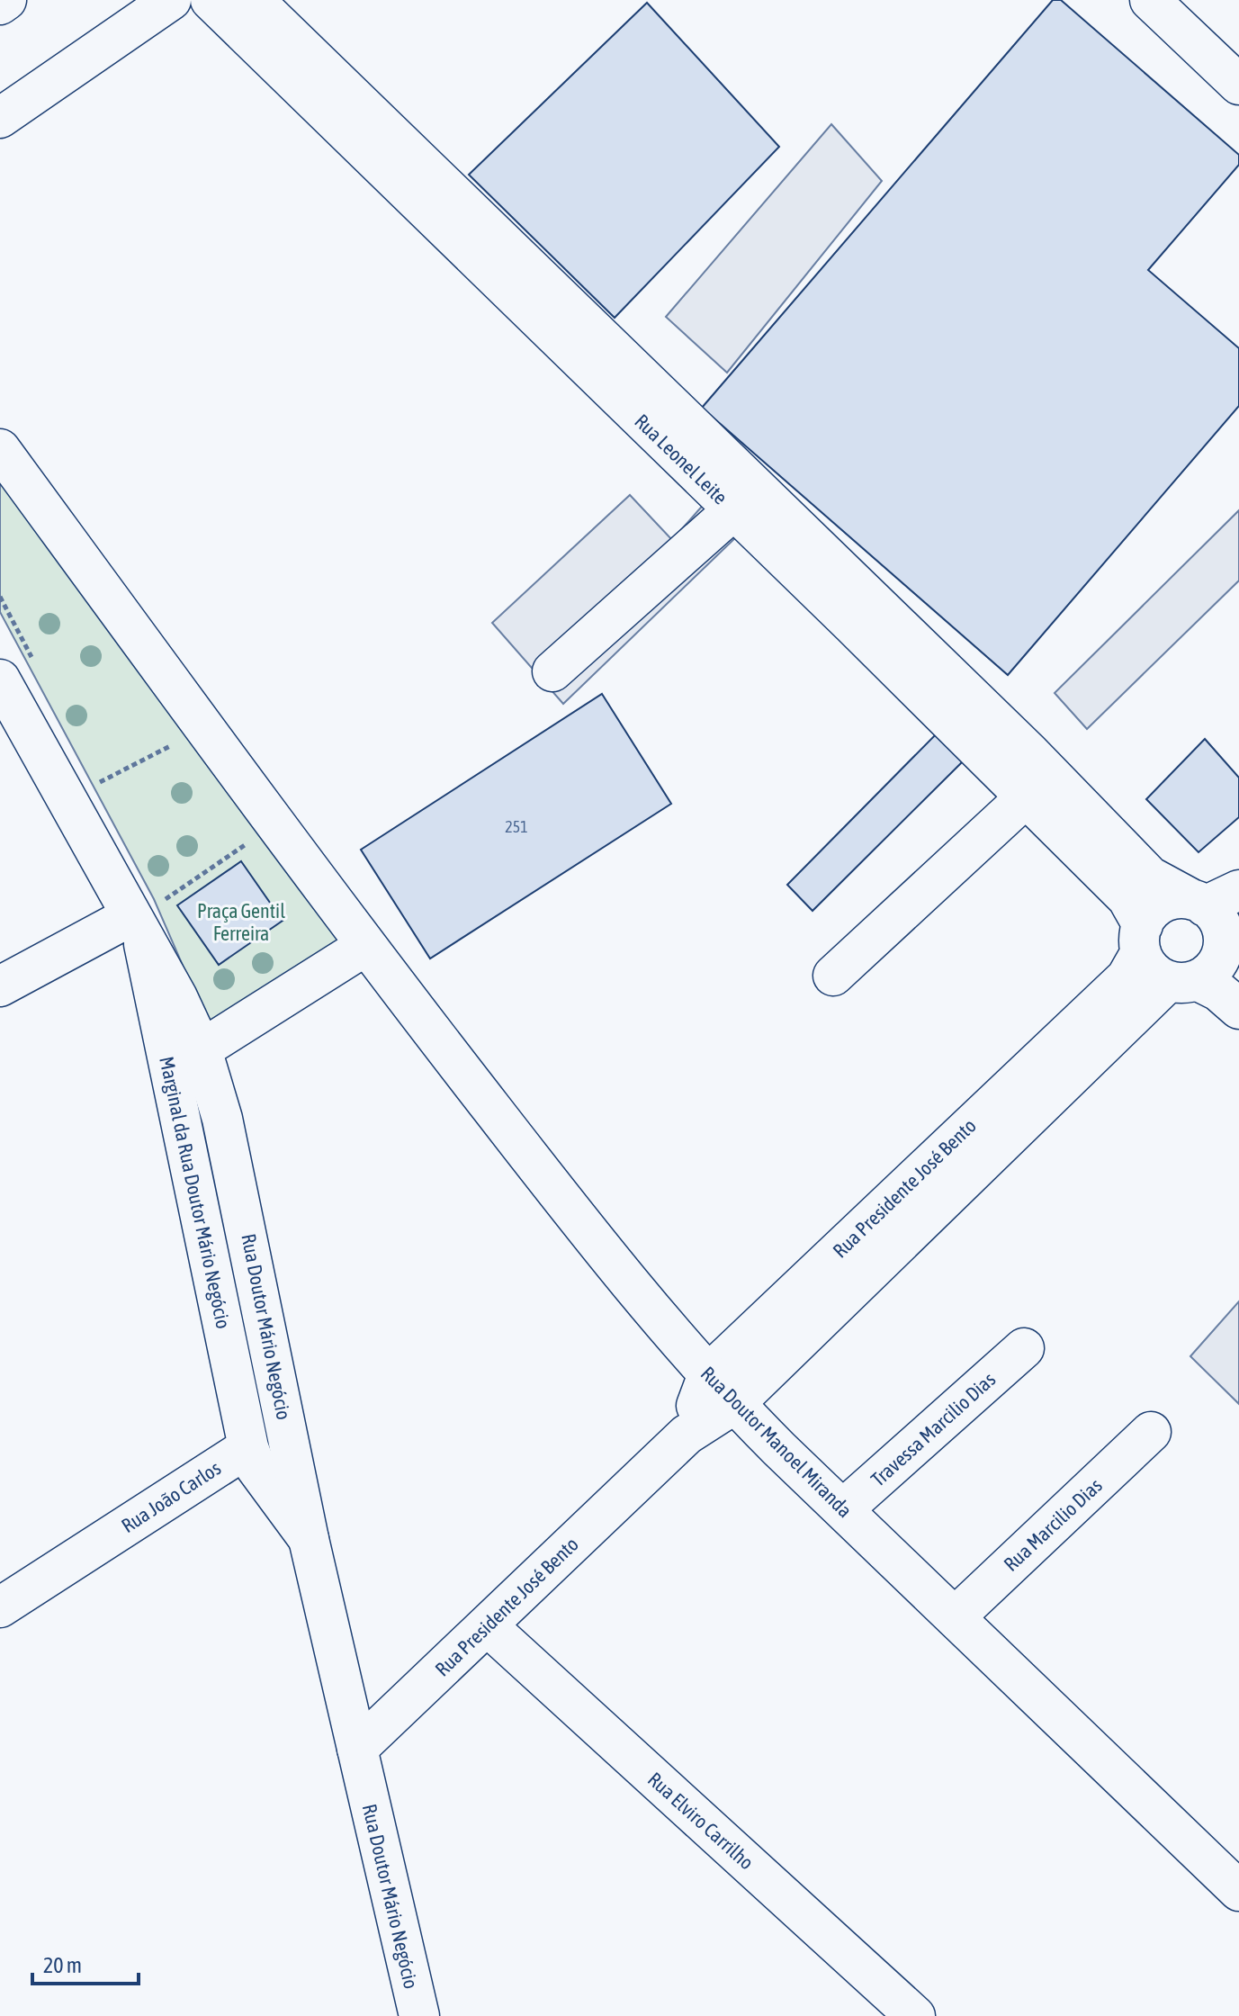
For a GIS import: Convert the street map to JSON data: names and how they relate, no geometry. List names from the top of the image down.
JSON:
{
  "streets": {
    "street": [
      "Rua Leonel Leite",
      "Rua Presidente José Bento",
      "Marginal da Rua Doutor Mário Negócio",
      "Rua Doutor Mário Negócio",
      "Travessa Marcilio Dias",
      "Rua Doutor Manoel Miranda",
      "Rua João Carlos",
      "Rua Marcilio Dias",
      "Rua Elviro Carrilho"
    ]
  },
  "crossings": [
    ["Rua Leonel Leite", "Rua Presidente José Bento"],
    ["Rua Presidente José Bento", "Rua Doutor Mário Negócio"],
    ["Rua Presidente José Bento", "Rua Doutor Manoel Miranda"],
    ["Rua Presidente José Bento", "Rua Elviro Carrilho"],
    ["Marginal da Rua Doutor Mário Negócio", "Rua Doutor Mário Negócio"],
    ["Marginal da Rua Doutor Mário Negócio", "Rua João Carlos"],
    ["Travessa Marcilio Dias", "Rua Doutor Manoel Miranda"],
    ["Rua Doutor Manoel Miranda", "Rua Marcilio Dias"]
  ],
  "parks": ["Praça Gentil Ferreira"],
  "house_numbers": ["251"],
  "scale_bar": "20 m"
}
